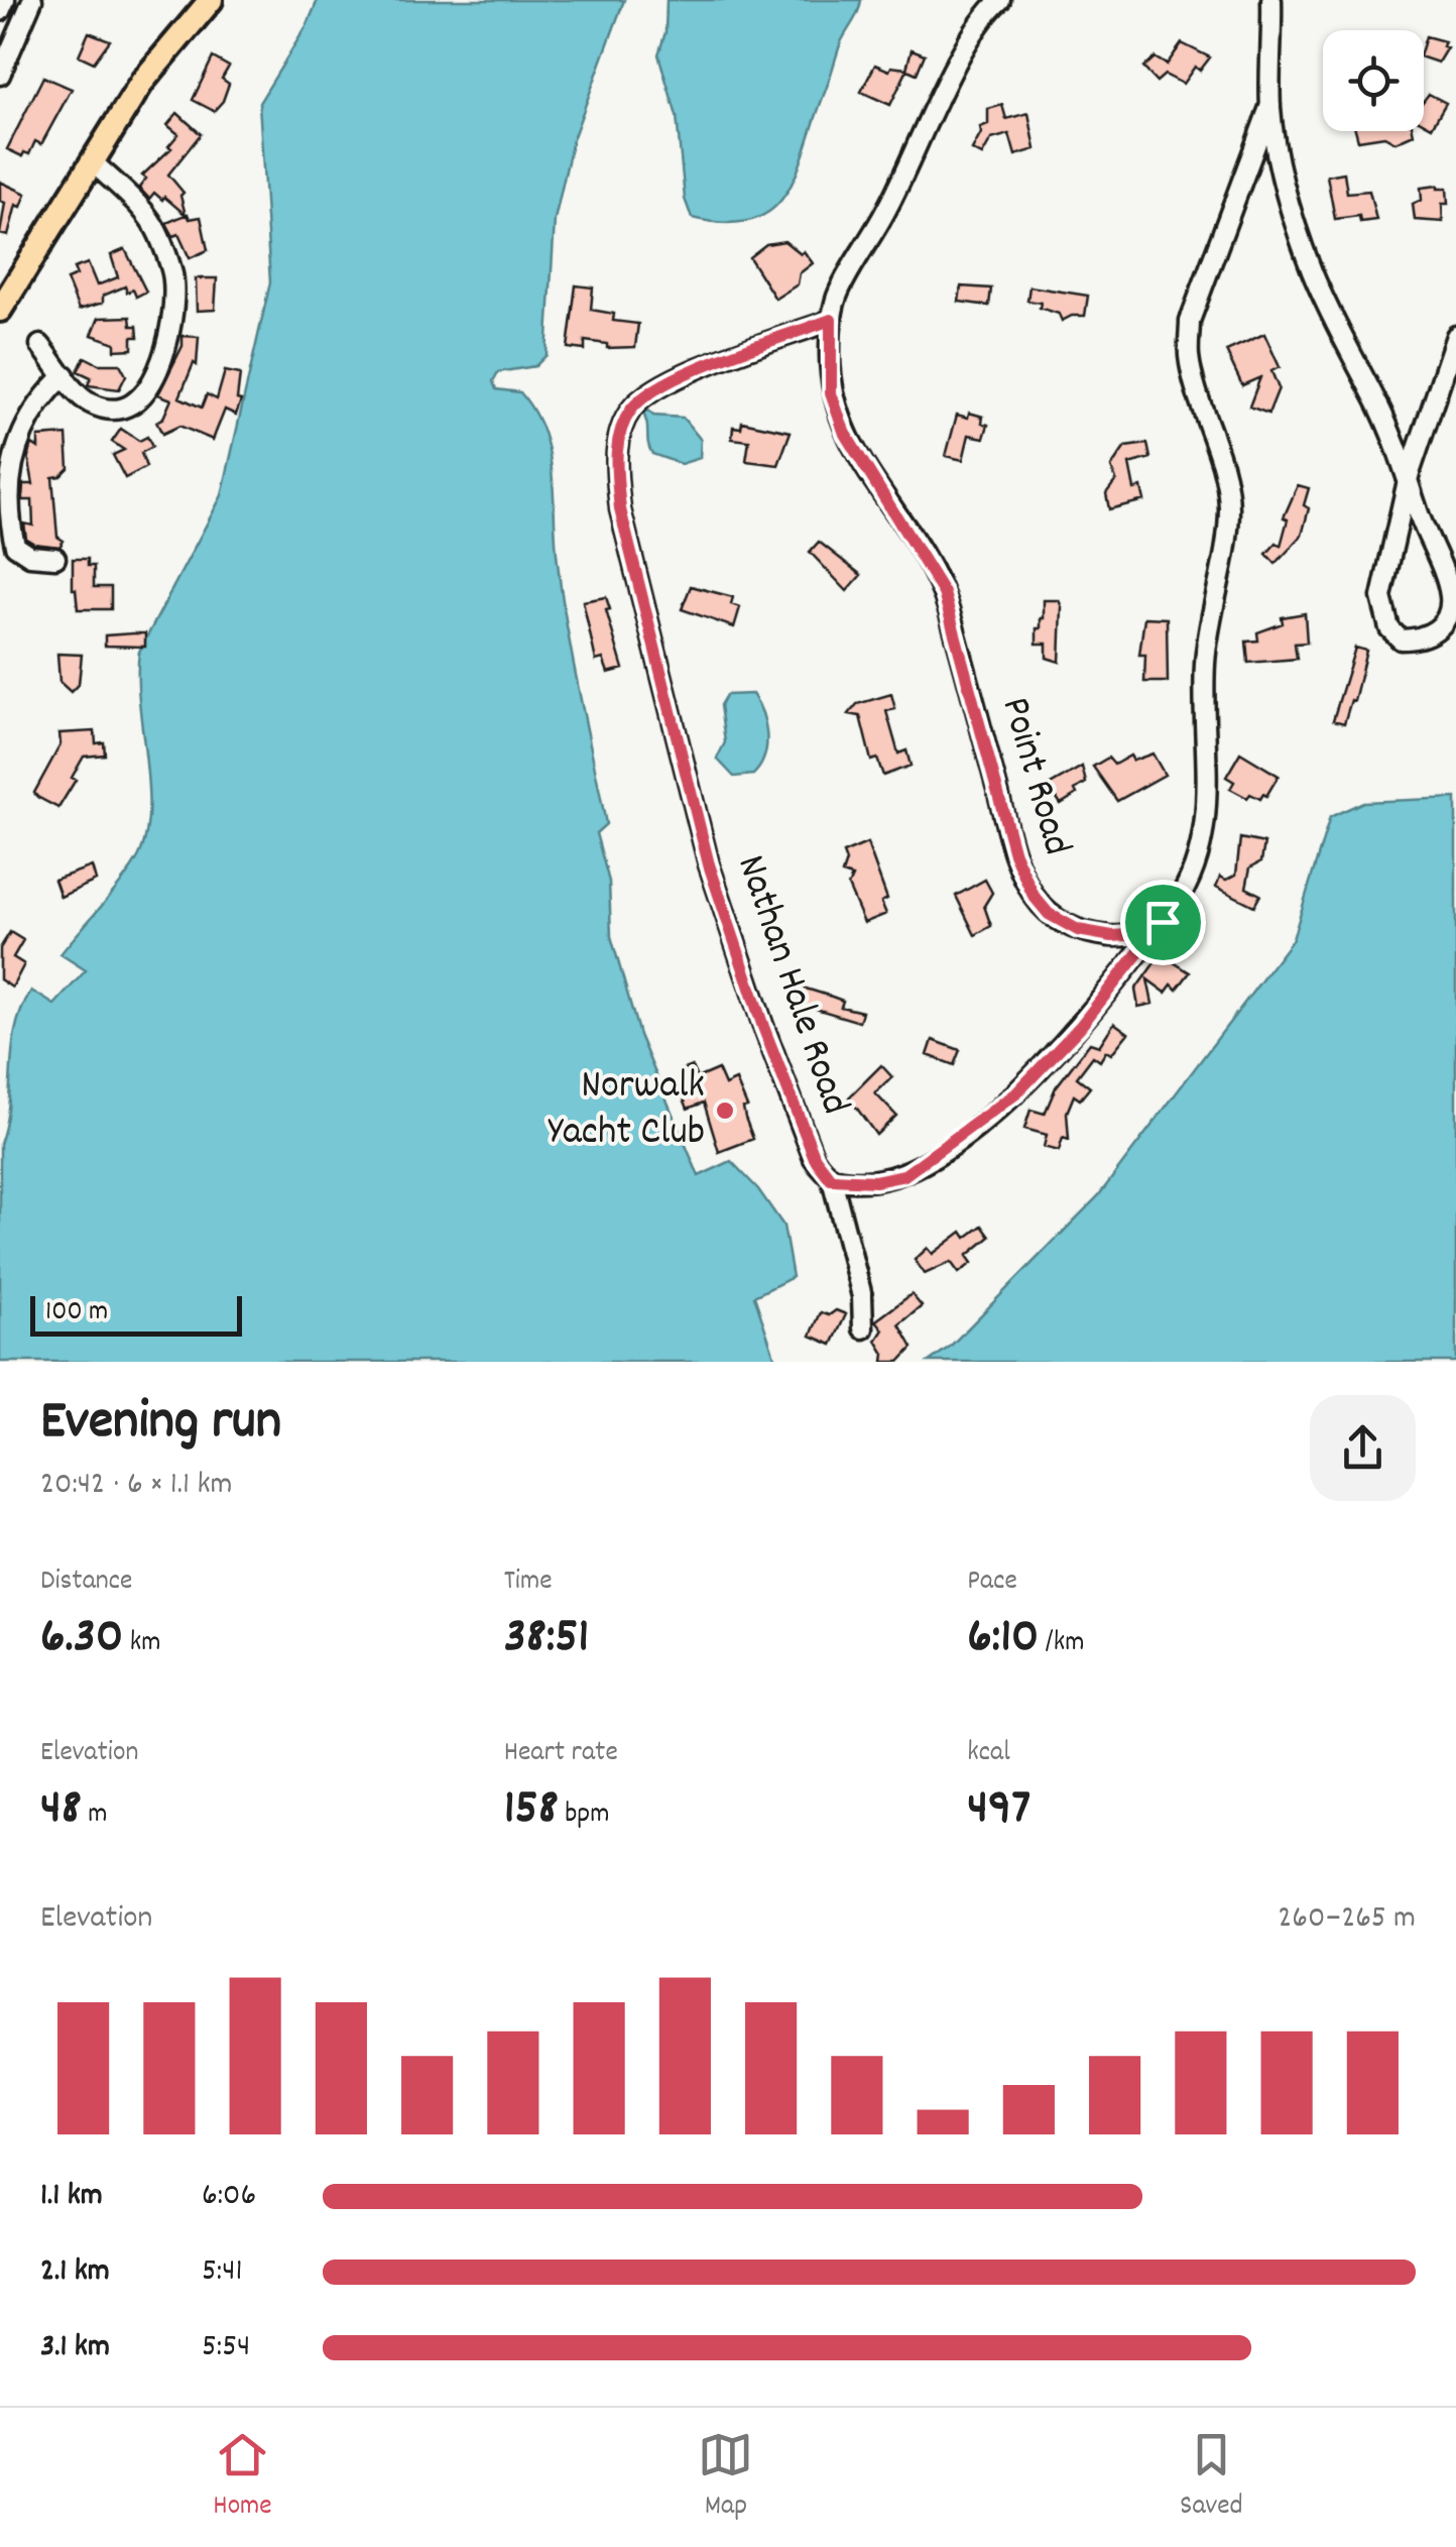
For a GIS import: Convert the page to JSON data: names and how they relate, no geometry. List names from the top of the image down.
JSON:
{
  "streets": {
    "street": ["Point Road", "Nathan Hale Road"]
  },
  "crossings": [
    ["Point Road", "Nathan Hale Road"]
  ],
  "places": ["Norwalk Yacht Club"],
  "scale_bar": "100 m",
  "page": {
    "scale": "100 m",
    "heading": ["Evening run", "20:42 · 6 × 1.1 km"],
    "stats": [
      ["Distance", "6.30 km"],
      ["Time", "38:51"],
      ["Pace", "6:10 /km"],
      ["Elevation", "48 m"],
      ["Heart rate", "158 bpm"],
      ["kcal", "497"]
    ],
    "chart": ["Elevation", "260–265 m"],
    "list": [
      {
        "name": "1.1 km",
        "note": "6:06"
      },
      {
        "name": "2.1 km",
        "note": "5:41"
      },
      {
        "name": "3.1 km",
        "note": "5:54"
      }
    ],
    "tabs": ["Home", "Map", "Saved"]
  }
}
